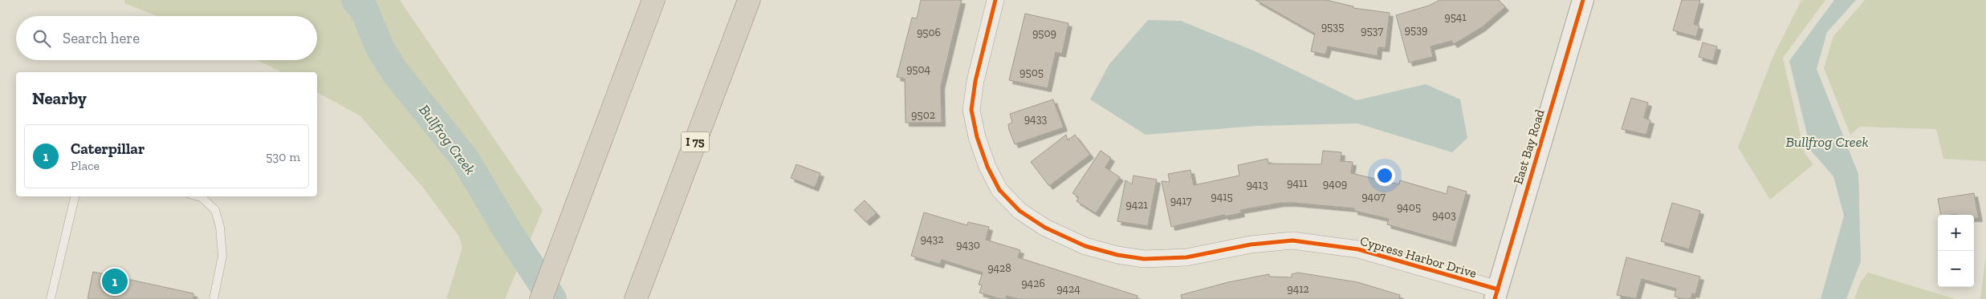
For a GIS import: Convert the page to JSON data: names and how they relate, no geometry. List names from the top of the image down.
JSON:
{
  "streets": {
    "highway": ["I 75"],
    "street": ["East Bay Road", "Cypress Harbor Drive"]
  },
  "crossings": [
    ["East Bay Road", "Cypress Harbor Drive"]
  ],
  "water": ["Bullfrog Creek"],
  "house_numbers": [
    "9541",
    "9535",
    "9539",
    "9537",
    "9506",
    "9509",
    "9504",
    "9505",
    "9502",
    "9433",
    "9411",
    "9409",
    "9413",
    "9415",
    "9407",
    "9417",
    "9421",
    "9405",
    "9403",
    "9432",
    "9430",
    "9428",
    "9426",
    "9424",
    "9412"
  ],
  "page": {
    "search": "Search here",
    "heading": "Nearby",
    "list": [
      {
        "mark": "1",
        "name": "Caterpillar",
        "note": "Place",
        "value": "530 m"
      }
    ],
    "map_buttons": ["+", "−"],
    "pins": "1"
  }
}
